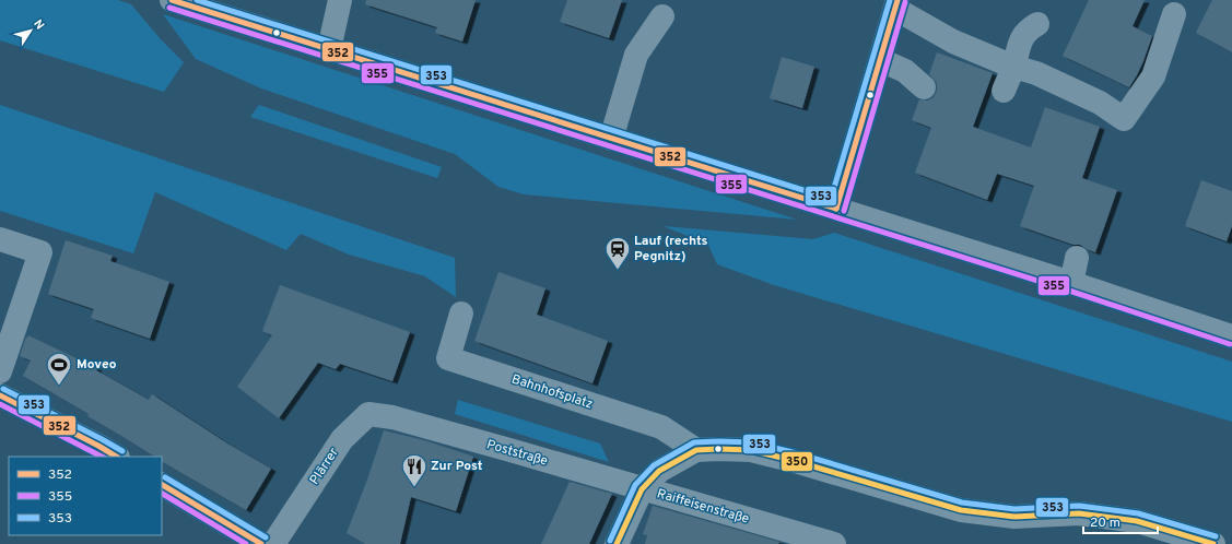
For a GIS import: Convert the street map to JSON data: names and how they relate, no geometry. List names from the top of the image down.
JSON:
{
  "streets": {
    "street": [
      "Bahnhofsplatz",
      "Poststraße",
      "Plärrer",
      "Raiffeisenstraße"
    ]
  },
  "crossings": [
    ["Bahnhofsplatz", "Raiffeisenstraße"],
    ["Poststraße", "Plärrer"],
    ["Poststraße", "Raiffeisenstraße"]
  ],
  "places": {
    "station": ["Lauf (rechts Pegnitz)"],
    "sports": ["Moveo"],
    "restaurant": ["Zur Post"]
  },
  "lines": [
    "transit line 352",
    "transit line 353",
    "transit line 355",
    "transit line 350"
  ],
  "legend": ["352", "355", "353"],
  "scale_bar": "20 m",
  "north": "top right"
}
